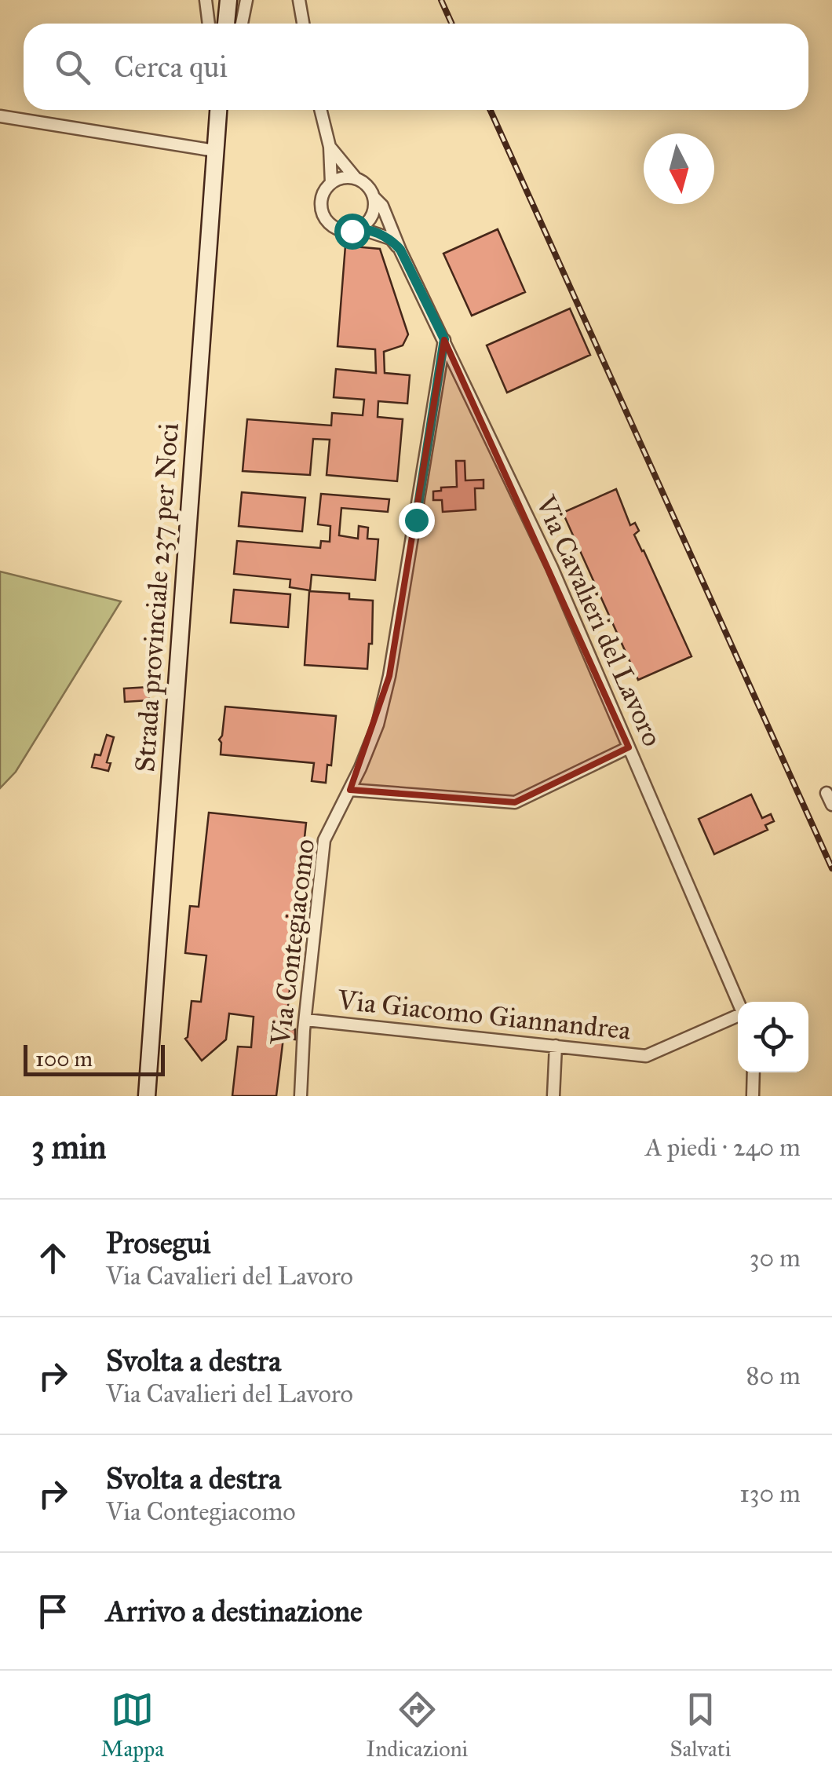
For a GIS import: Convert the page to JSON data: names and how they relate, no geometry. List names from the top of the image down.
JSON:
{
  "streets": {
    "main road": ["Strada provinciale 237 per Noci"],
    "street": ["Via Cavalieri del Lavoro", "Via Contegiacomo", "Via Giacomo Giannandrea"]
  },
  "crossings": [
    ["Via Cavalieri del Lavoro", "Via Contegiacomo"],
    ["Via Contegiacomo", "Via Giacomo Giannandrea"]
  ],
  "scale_bar": "100 m",
  "north": "bottom",
  "page": {
    "search": "Cerca qui",
    "scale": "100 m",
    "heading": ["3 min", "A piedi · 240 m"],
    "list": [
      ["Prosegui", "Via Cavalieri del Lavoro", "30 m"],
      ["Svolta a destra", "Via Cavalieri del Lavoro", "80 m"],
      ["Svolta a destra", "Via Contegiacomo", "130 m"],
      "Arrivo a destinazione"
    ],
    "nav": ["Mappa", "Indicazioni", "Salvati"]
  }
}
